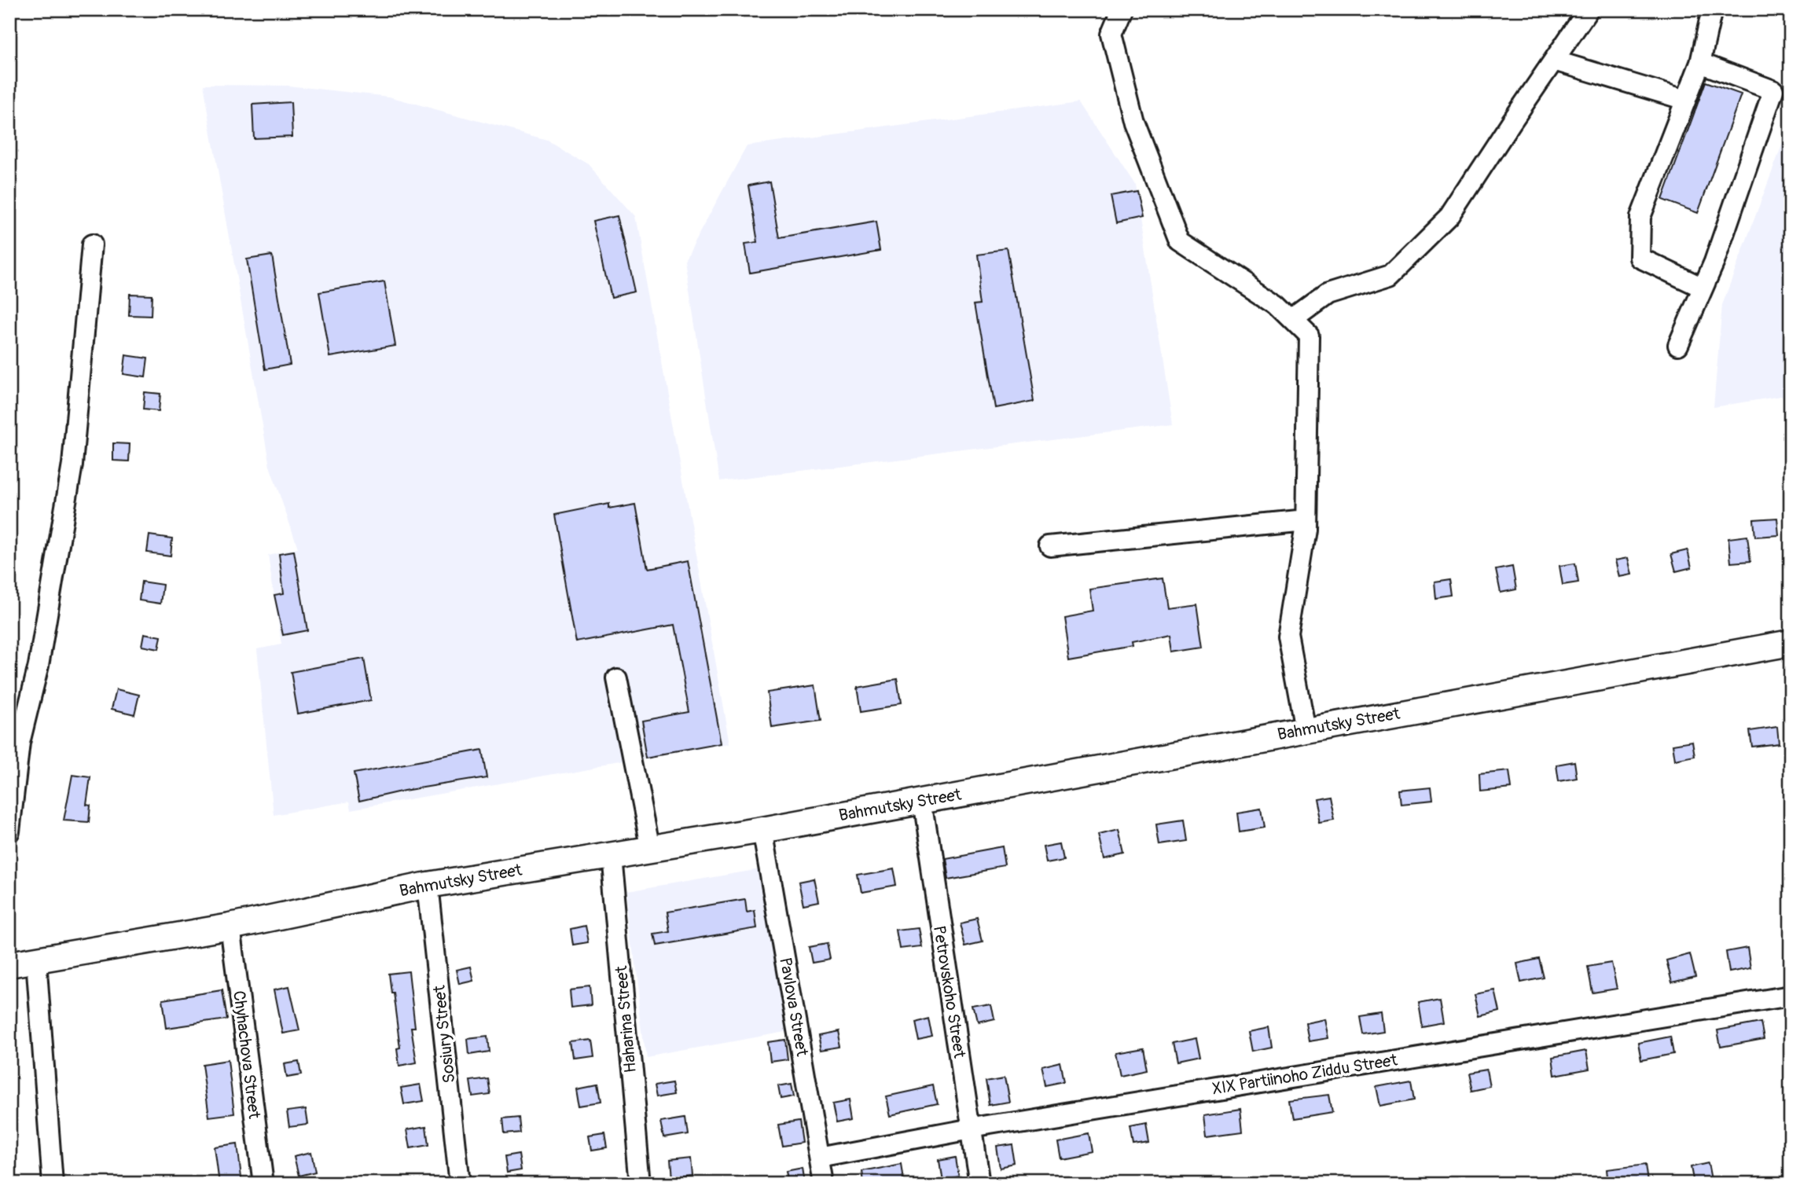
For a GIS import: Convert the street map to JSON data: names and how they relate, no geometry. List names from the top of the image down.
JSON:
{
  "streets": {
    "main road": ["Bahmutsky Street"],
    "street": [
      "Petrovskoho Street",
      "Pavlova Street",
      "Haharina Street",
      "Sosiury Street",
      "Chyhachova Street",
      "XIX Partiinoho Ziddu Street"
    ]
  },
  "crossings": [
    ["Bahmutsky Street", "Petrovskoho Street"],
    ["Bahmutsky Street", "Pavlova Street"],
    ["Bahmutsky Street", "Haharina Street"],
    ["Bahmutsky Street", "Sosiury Street"],
    ["Bahmutsky Street", "Chyhachova Street"],
    ["Petrovskoho Street", "XIX Partiinoho Ziddu Street"],
    ["Pavlova Street", "XIX Partiinoho Ziddu Street"]
  ]
}
